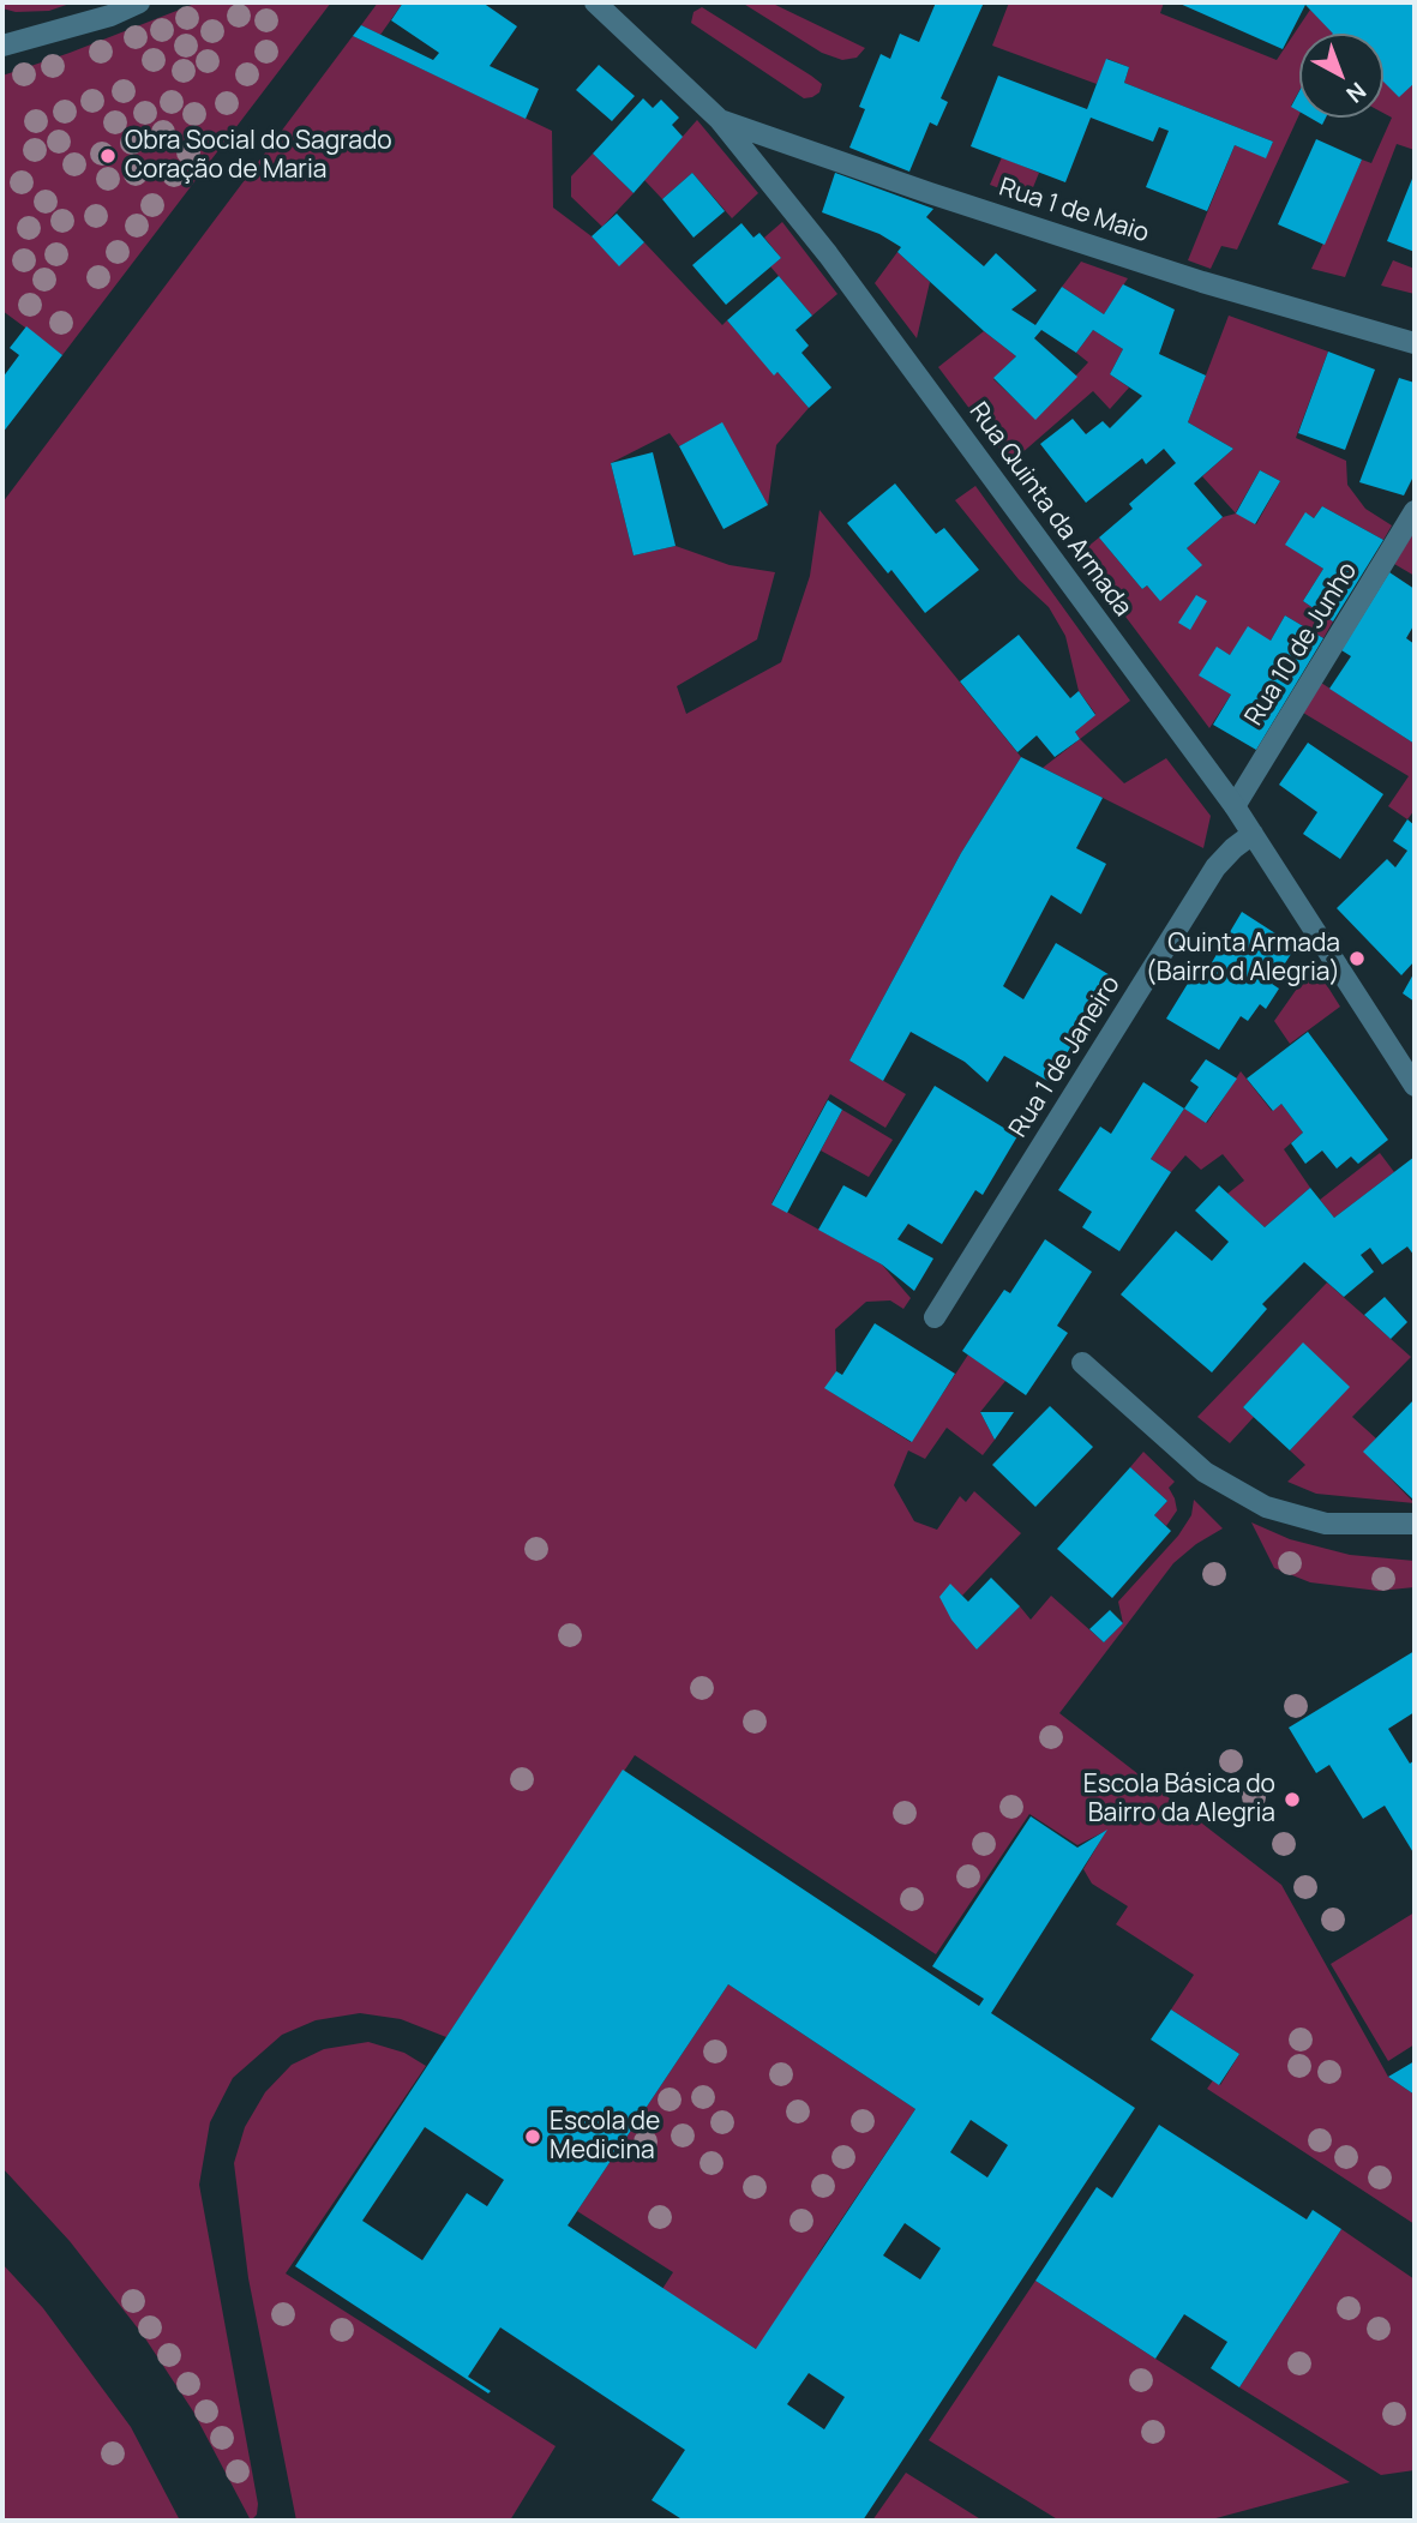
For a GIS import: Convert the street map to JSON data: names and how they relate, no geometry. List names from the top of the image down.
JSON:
{
  "streets": {
    "street": [
      "Rua 1 de Maio",
      "Rua Quinta da Armada",
      "Rua 10 de Junho",
      "Rua 1 de Janeiro"
    ]
  },
  "crossings": [
    ["Rua 1 de Maio", "Rua Quinta da Armada"],
    ["Rua Quinta da Armada", "Rua 10 de Junho"],
    ["Rua Quinta da Armada", "Rua 1 de Janeiro"]
  ],
  "places": [
    "Obra Social do Sagrado Coração de Maria",
    "Quinta Armada (Bairro d Alegria)",
    "Escola Básica do Bairro da Alegria",
    "Escola de Medicina"
  ],
  "north": "bottom right"
}
